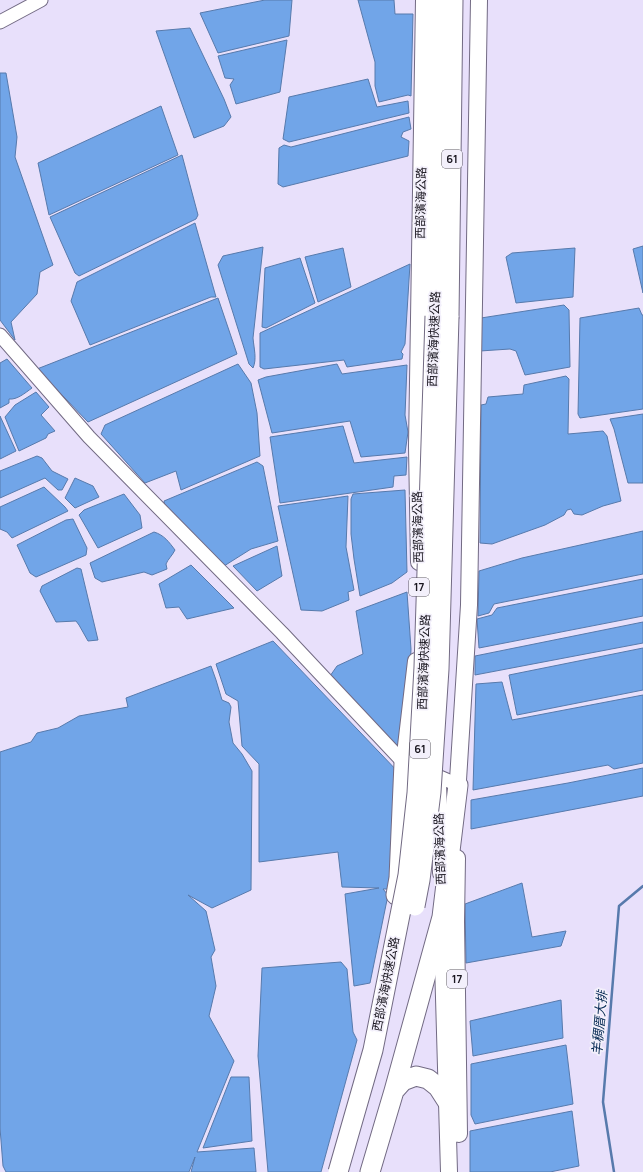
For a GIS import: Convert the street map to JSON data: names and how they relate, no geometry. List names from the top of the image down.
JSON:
{
  "streets": {
    "highway": ["61", "西部濱海快速公路"],
    "main road": ["西部濱海公路", "17"]
  },
  "water": ["羊稠厝大排"]
}
